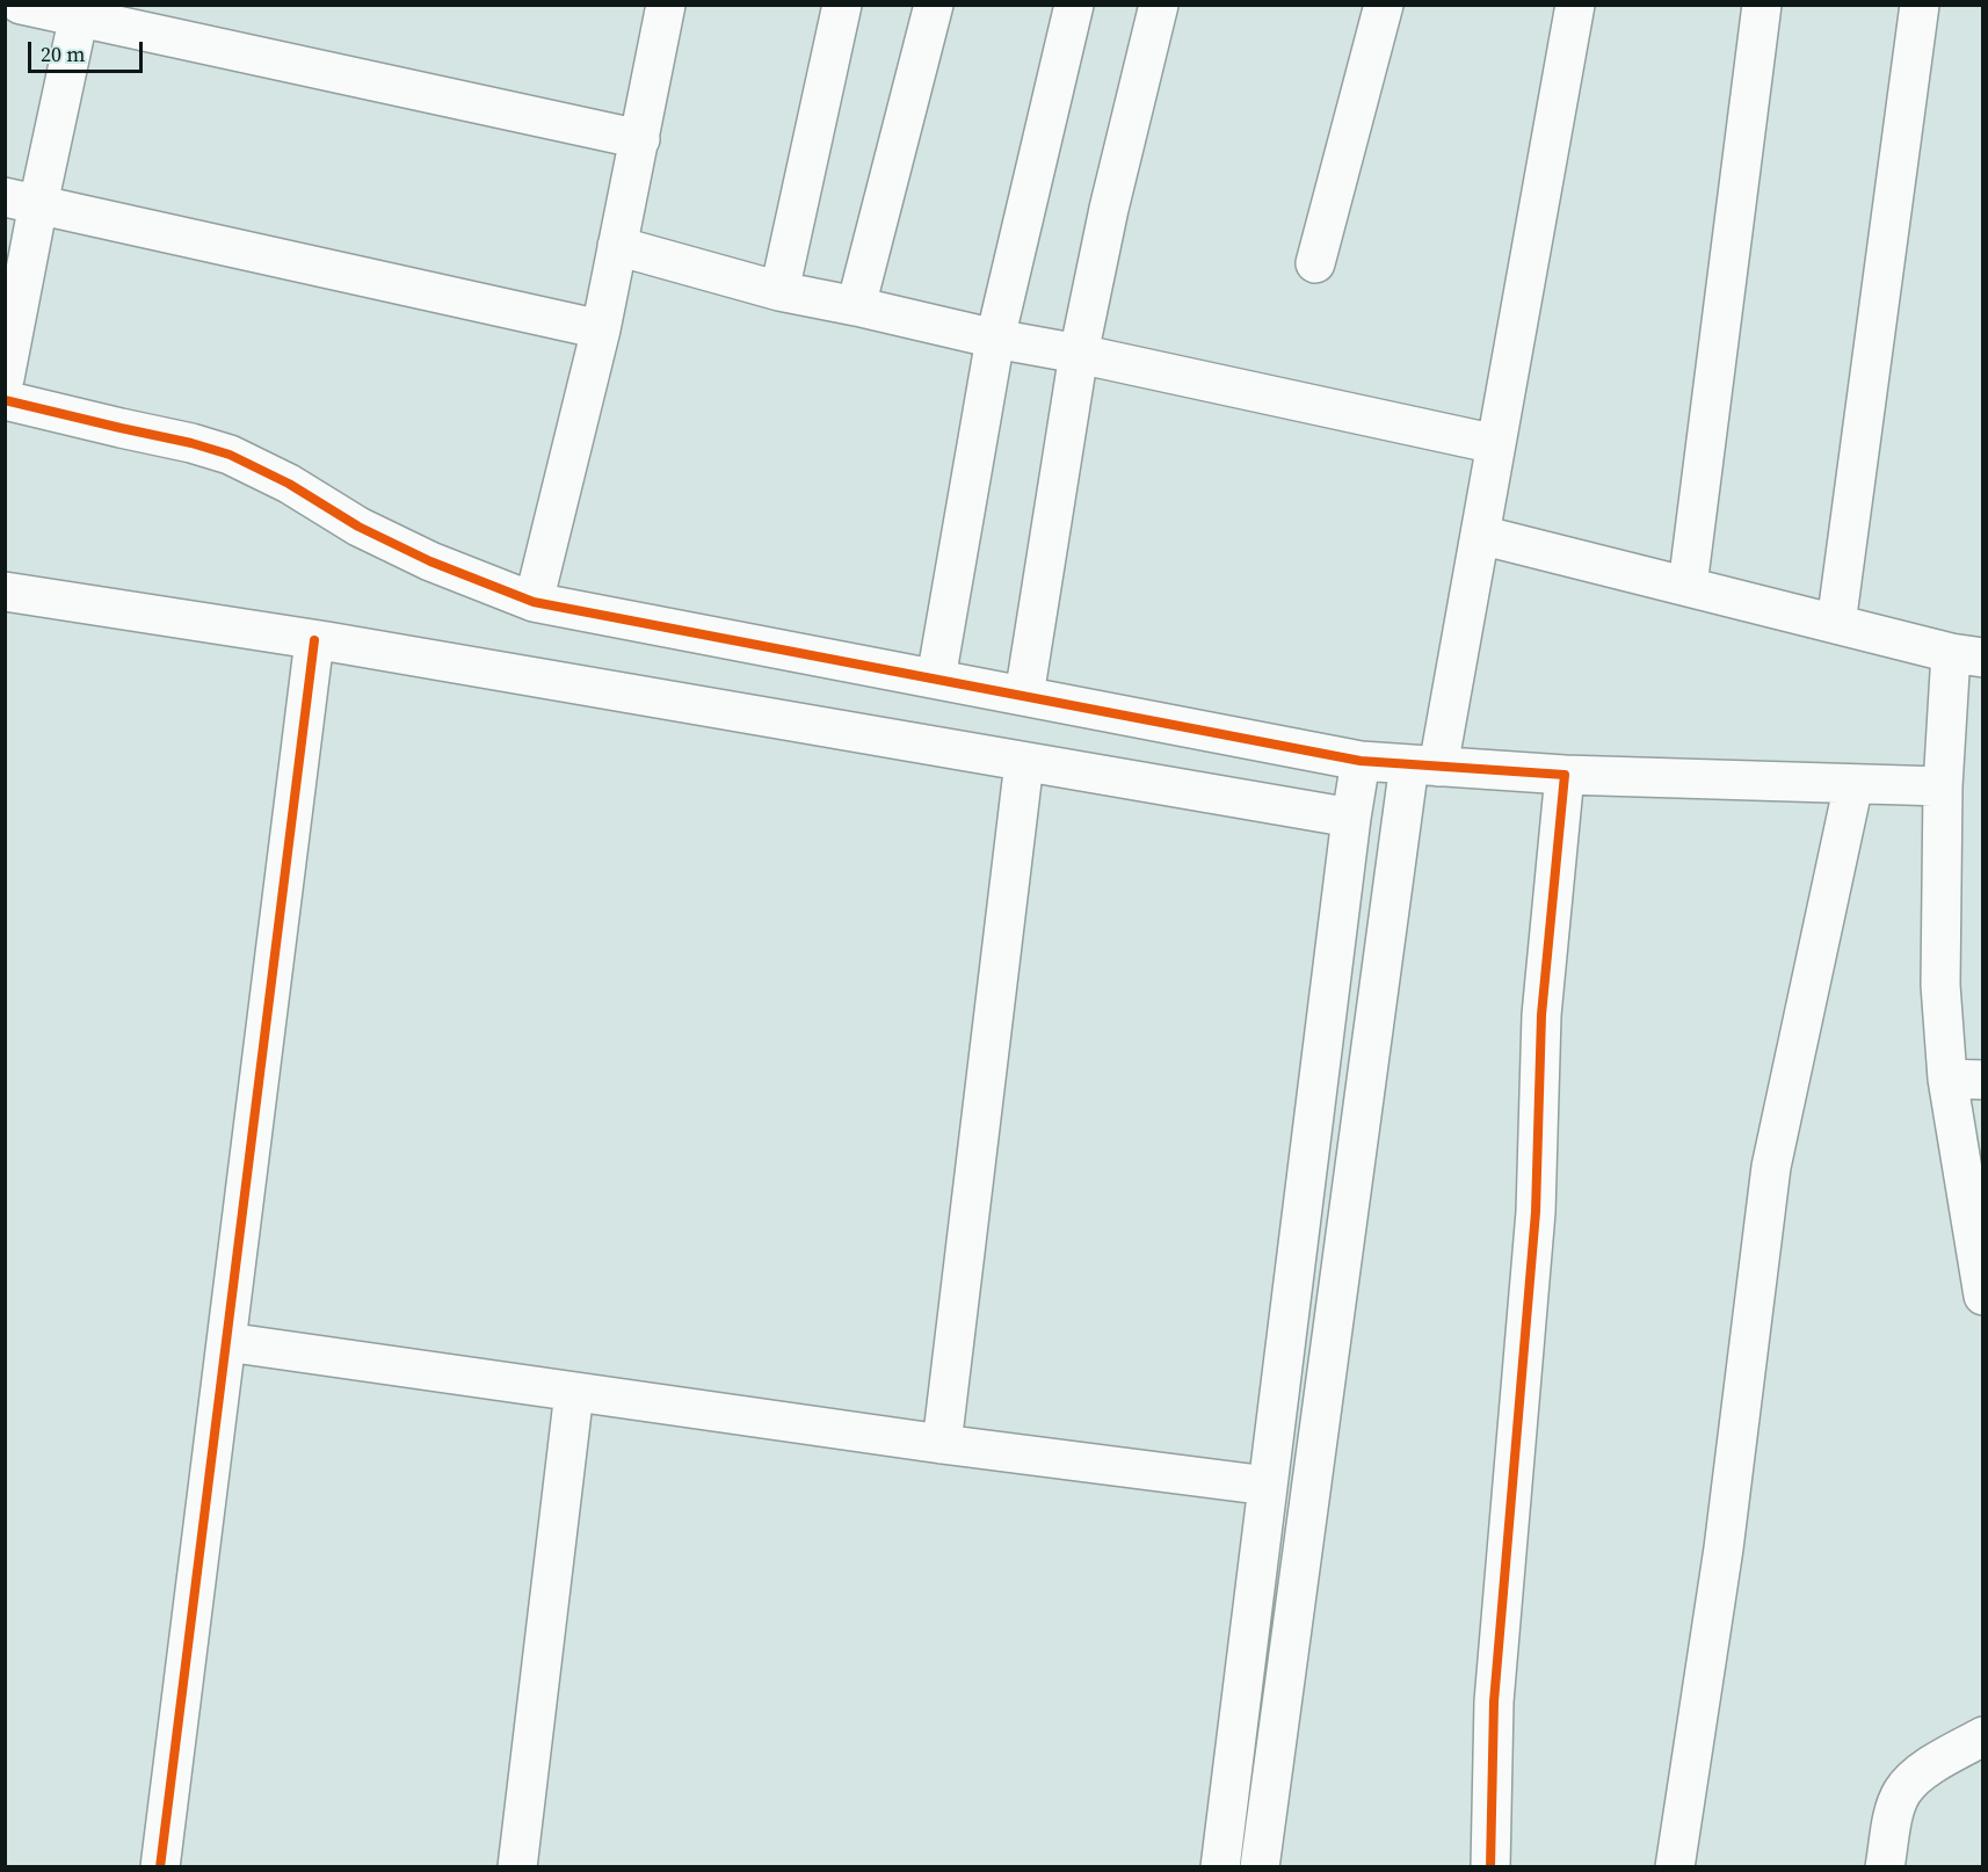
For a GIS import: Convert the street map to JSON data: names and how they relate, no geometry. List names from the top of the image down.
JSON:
{
  "scale_bar": "20 m"
}
